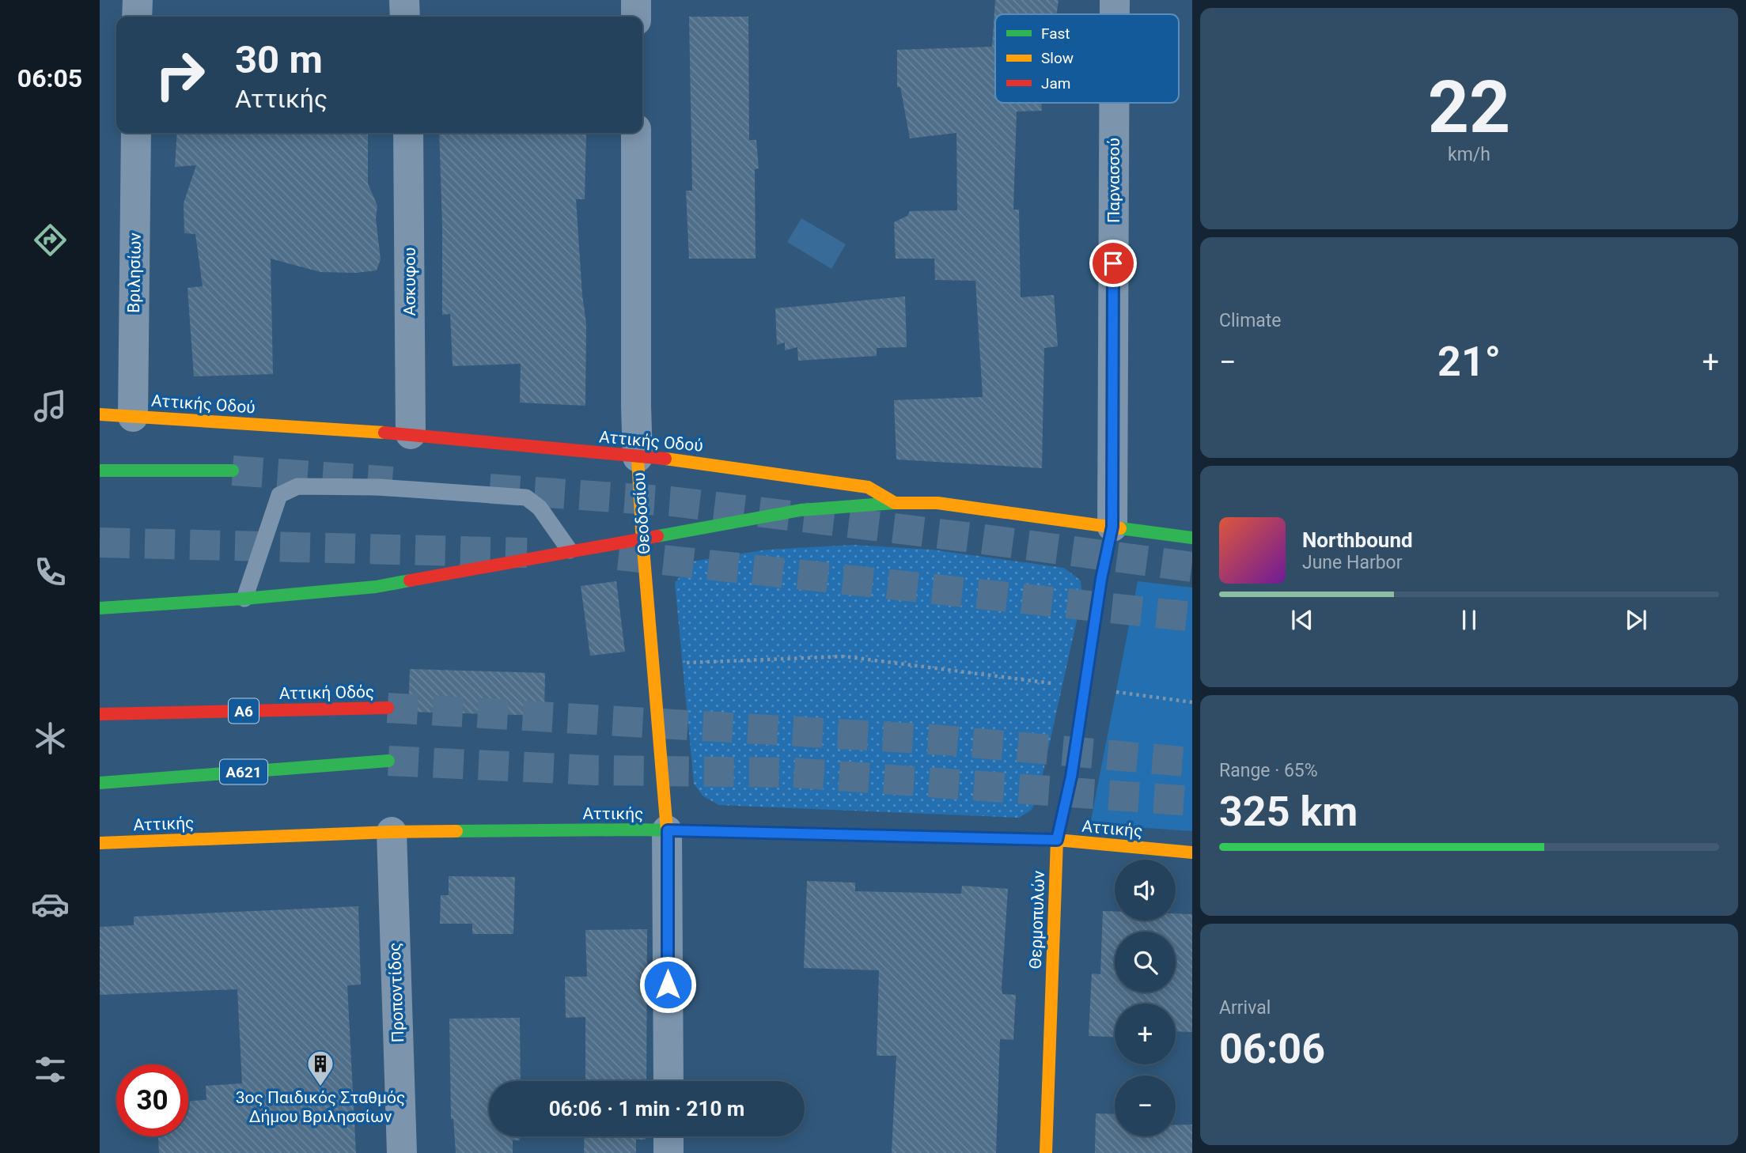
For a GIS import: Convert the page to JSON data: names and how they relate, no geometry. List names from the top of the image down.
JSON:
{
  "streets": {
    "main road": [
      "Αττικής Οδού",
      "Θεοδοσίου",
      "Αττική Οδός",
      "Α6",
      "Α621",
      "Αττικής",
      "Θερμοπυλών"
    ],
    "street": [
      "Παρνασσού",
      "Βριλησίων",
      "Ασκυφου",
      "Προποντίδος"
    ]
  },
  "crossings": [
    ["Παρνασσού", "Θερμοπυλών"],
    ["Βριλησίων", "Αττικής Οδού"],
    ["Ασκυφου", "Αττικής Οδού"],
    ["Αττικής Οδού", "Θεοδοσίου"],
    ["Θεοδοσίου", "Αττικής"],
    ["Αττικής", "Θερμοπυλών"],
    ["Αττικής", "Προποντίδος"]
  ],
  "places": {
    "building": ["3ος Παιδικός Σταθμός Δήμου Βριλησσίων"]
  },
  "legend": ["Fast", "Slow", "Jam"],
  "page": {
    "tabs": "06:05",
    "tile": [
      ["22", "km/h"],
      "Climate",
      ["Range · 65%", "325 km"],
      ["Arrival", "06:06"]
    ],
    "turn": ["30 m", "Αττικής"],
    "heat": ["−", "21°", "+"],
    "song": ["Northbound", "June Harbor"],
    "map_buttons": ["+", "−"],
    "limit": "30",
    "trip": "06:06 · 1 min · 210 m"
  }
}
